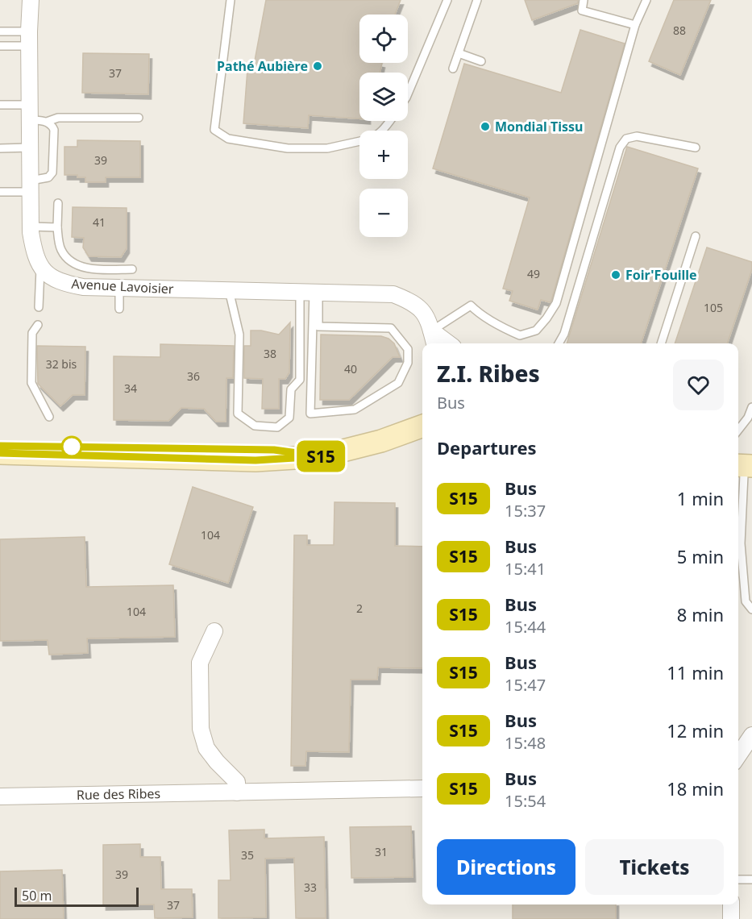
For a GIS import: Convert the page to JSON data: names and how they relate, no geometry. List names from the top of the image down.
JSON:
{
  "streets": {
    "street": ["Avenue Lavoisier", "Rue des Ribes"]
  },
  "places": ["Pathé Aubière", "Mondial Tissu", "Foir'Fouille"],
  "lines": ["bus line S15"],
  "house_numbers": [
    "88",
    "37",
    "39",
    "41",
    "49",
    "105",
    "38",
    "32 bis",
    "40",
    "36",
    "34",
    "104",
    "2",
    "104",
    "31",
    "35",
    "39",
    "33",
    "37"
  ],
  "scale_bar": "50 m",
  "page": {
    "on_map": "S15",
    "map_buttons": ["+", "−"],
    "heading": [
      ["Z.I. Ribes", "Bus"],
      "Departures"
    ],
    "list": [
      {
        "mark": "S15",
        "name": "Bus",
        "note": "15:37",
        "value": "1 min"
      },
      {
        "mark": "S15",
        "name": "Bus",
        "note": "15:41",
        "value": "5 min"
      },
      {
        "mark": "S15",
        "name": "Bus",
        "note": "15:44",
        "value": "8 min"
      },
      {
        "mark": "S15",
        "name": "Bus",
        "note": "15:47",
        "value": "11 min"
      },
      {
        "mark": "S15",
        "name": "Bus",
        "note": "15:48",
        "value": "12 min"
      },
      {
        "mark": "S15",
        "name": "Bus",
        "note": "15:54",
        "value": "18 min"
      }
    ],
    "buttons": ["Directions", "Tickets"],
    "scale": "50 m"
  }
}
